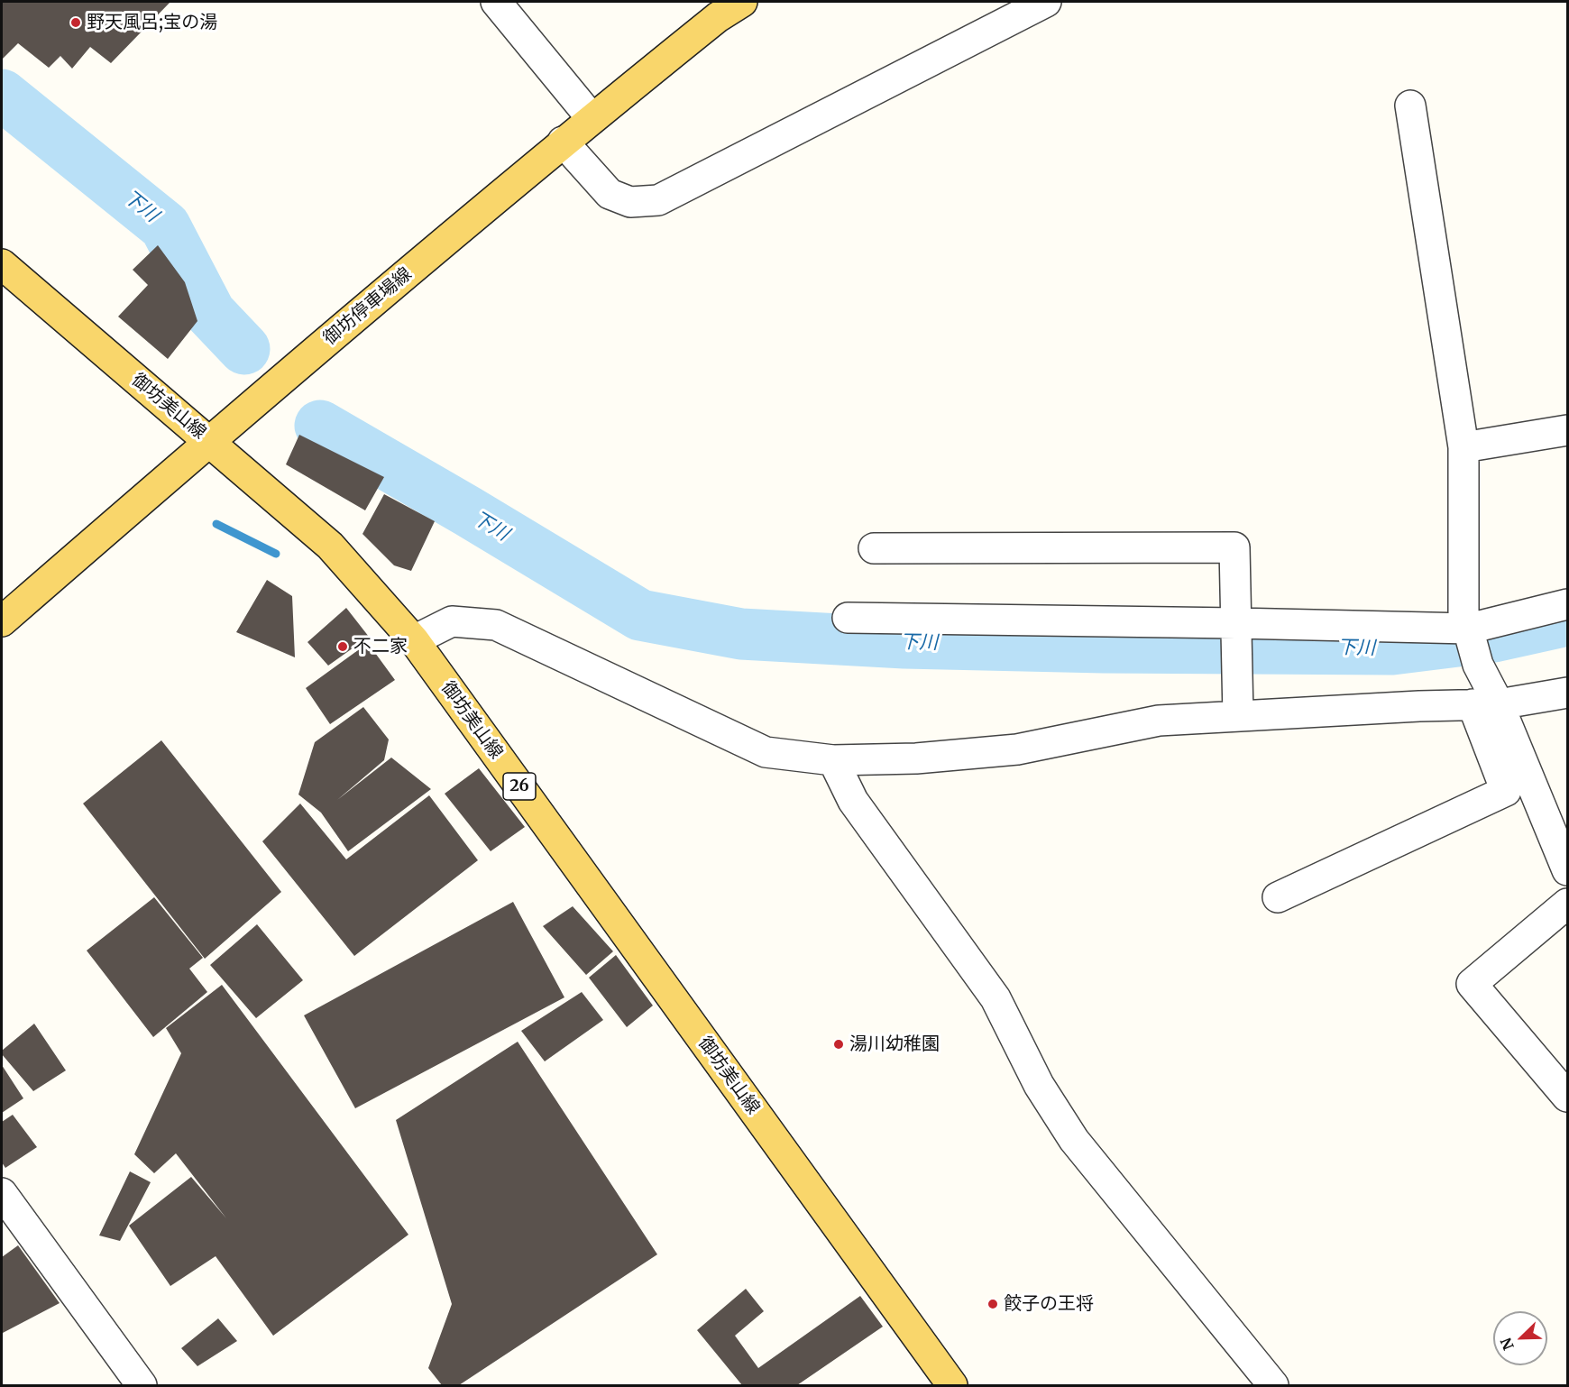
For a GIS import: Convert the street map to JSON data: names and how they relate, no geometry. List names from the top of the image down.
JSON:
{
  "streets": {
    "main road": ["御坊停車場線", "御坊美山線", "26"]
  },
  "crossings": [
    ["御坊停車場線", "御坊美山線"]
  ],
  "water": ["下川"],
  "places": [
    "野天風呂;宝の湯",
    "不二家",
    "湯川幼稚園",
    "餃子の王将"
  ],
  "north": "bottom left"
}
